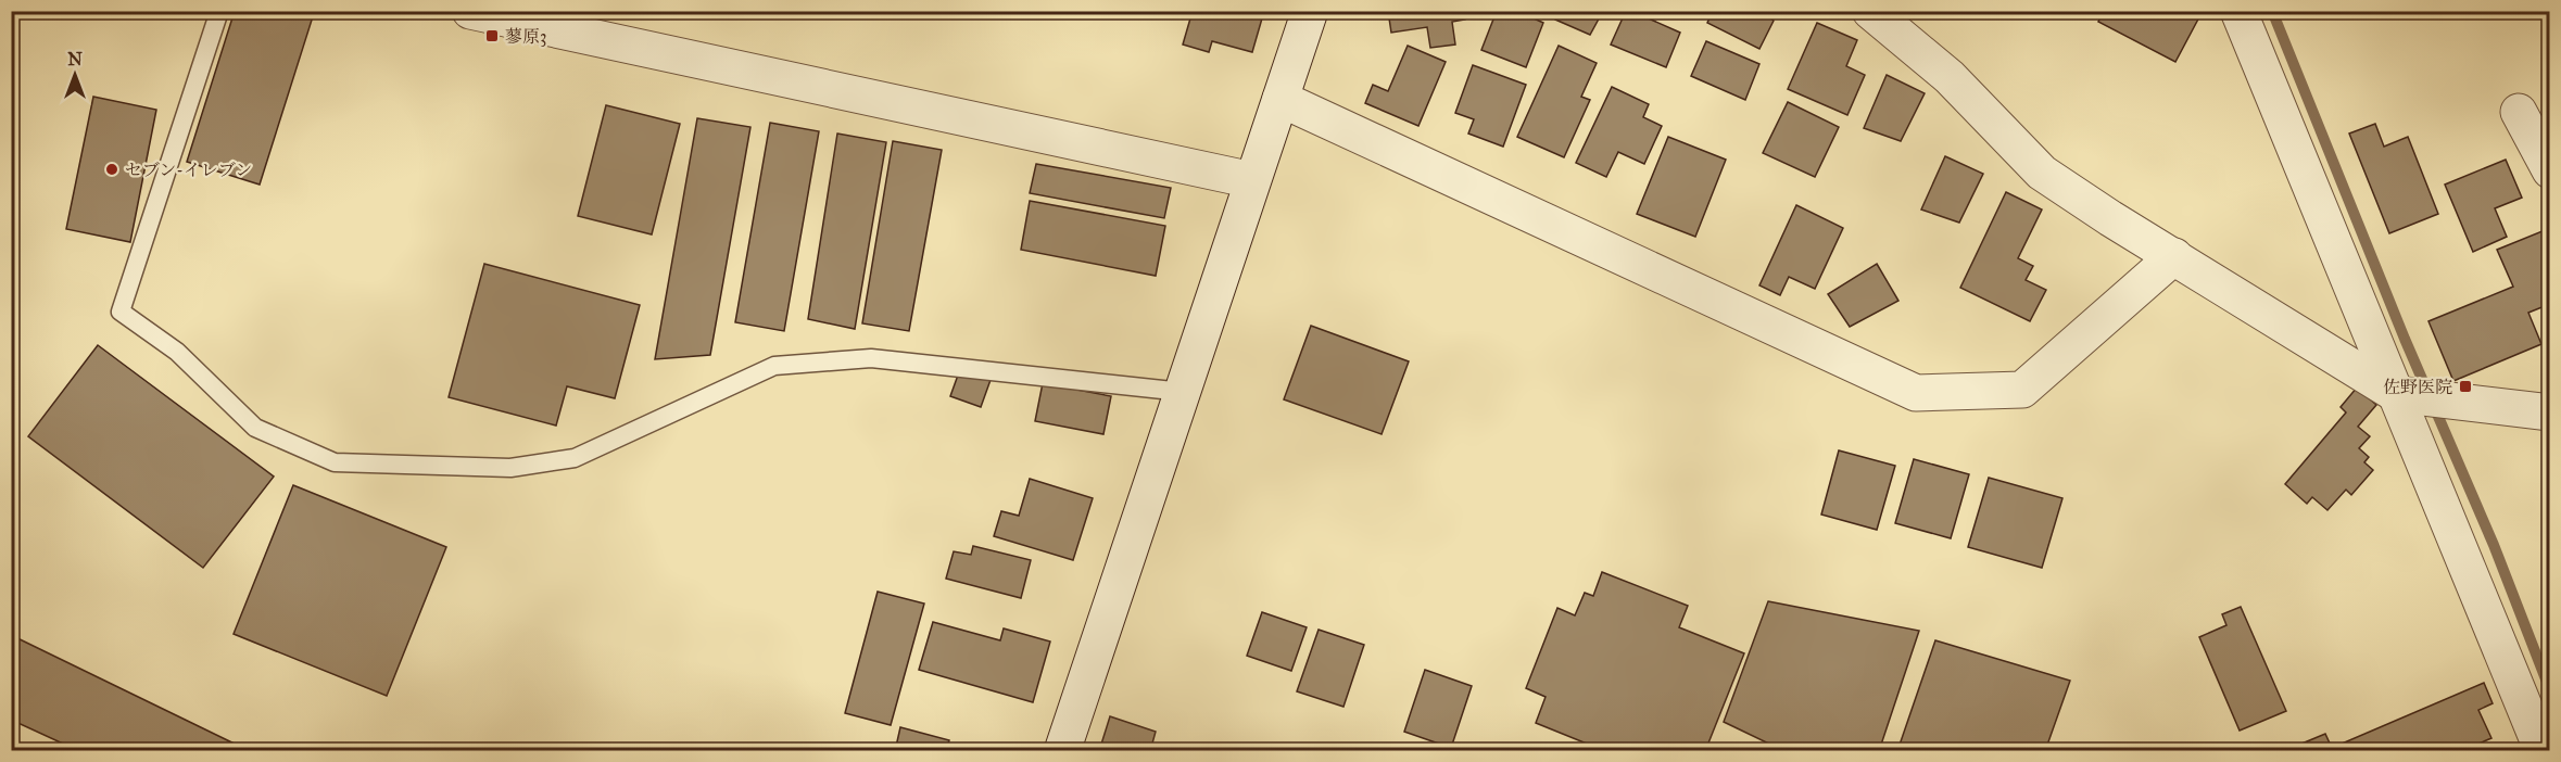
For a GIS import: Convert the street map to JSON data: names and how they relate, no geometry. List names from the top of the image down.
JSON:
{
  "places": {
    "transit": ["蓼原3", "佐野医院"],
    "other": ["セブン-イレブン"]
  },
  "north": "top"
}
